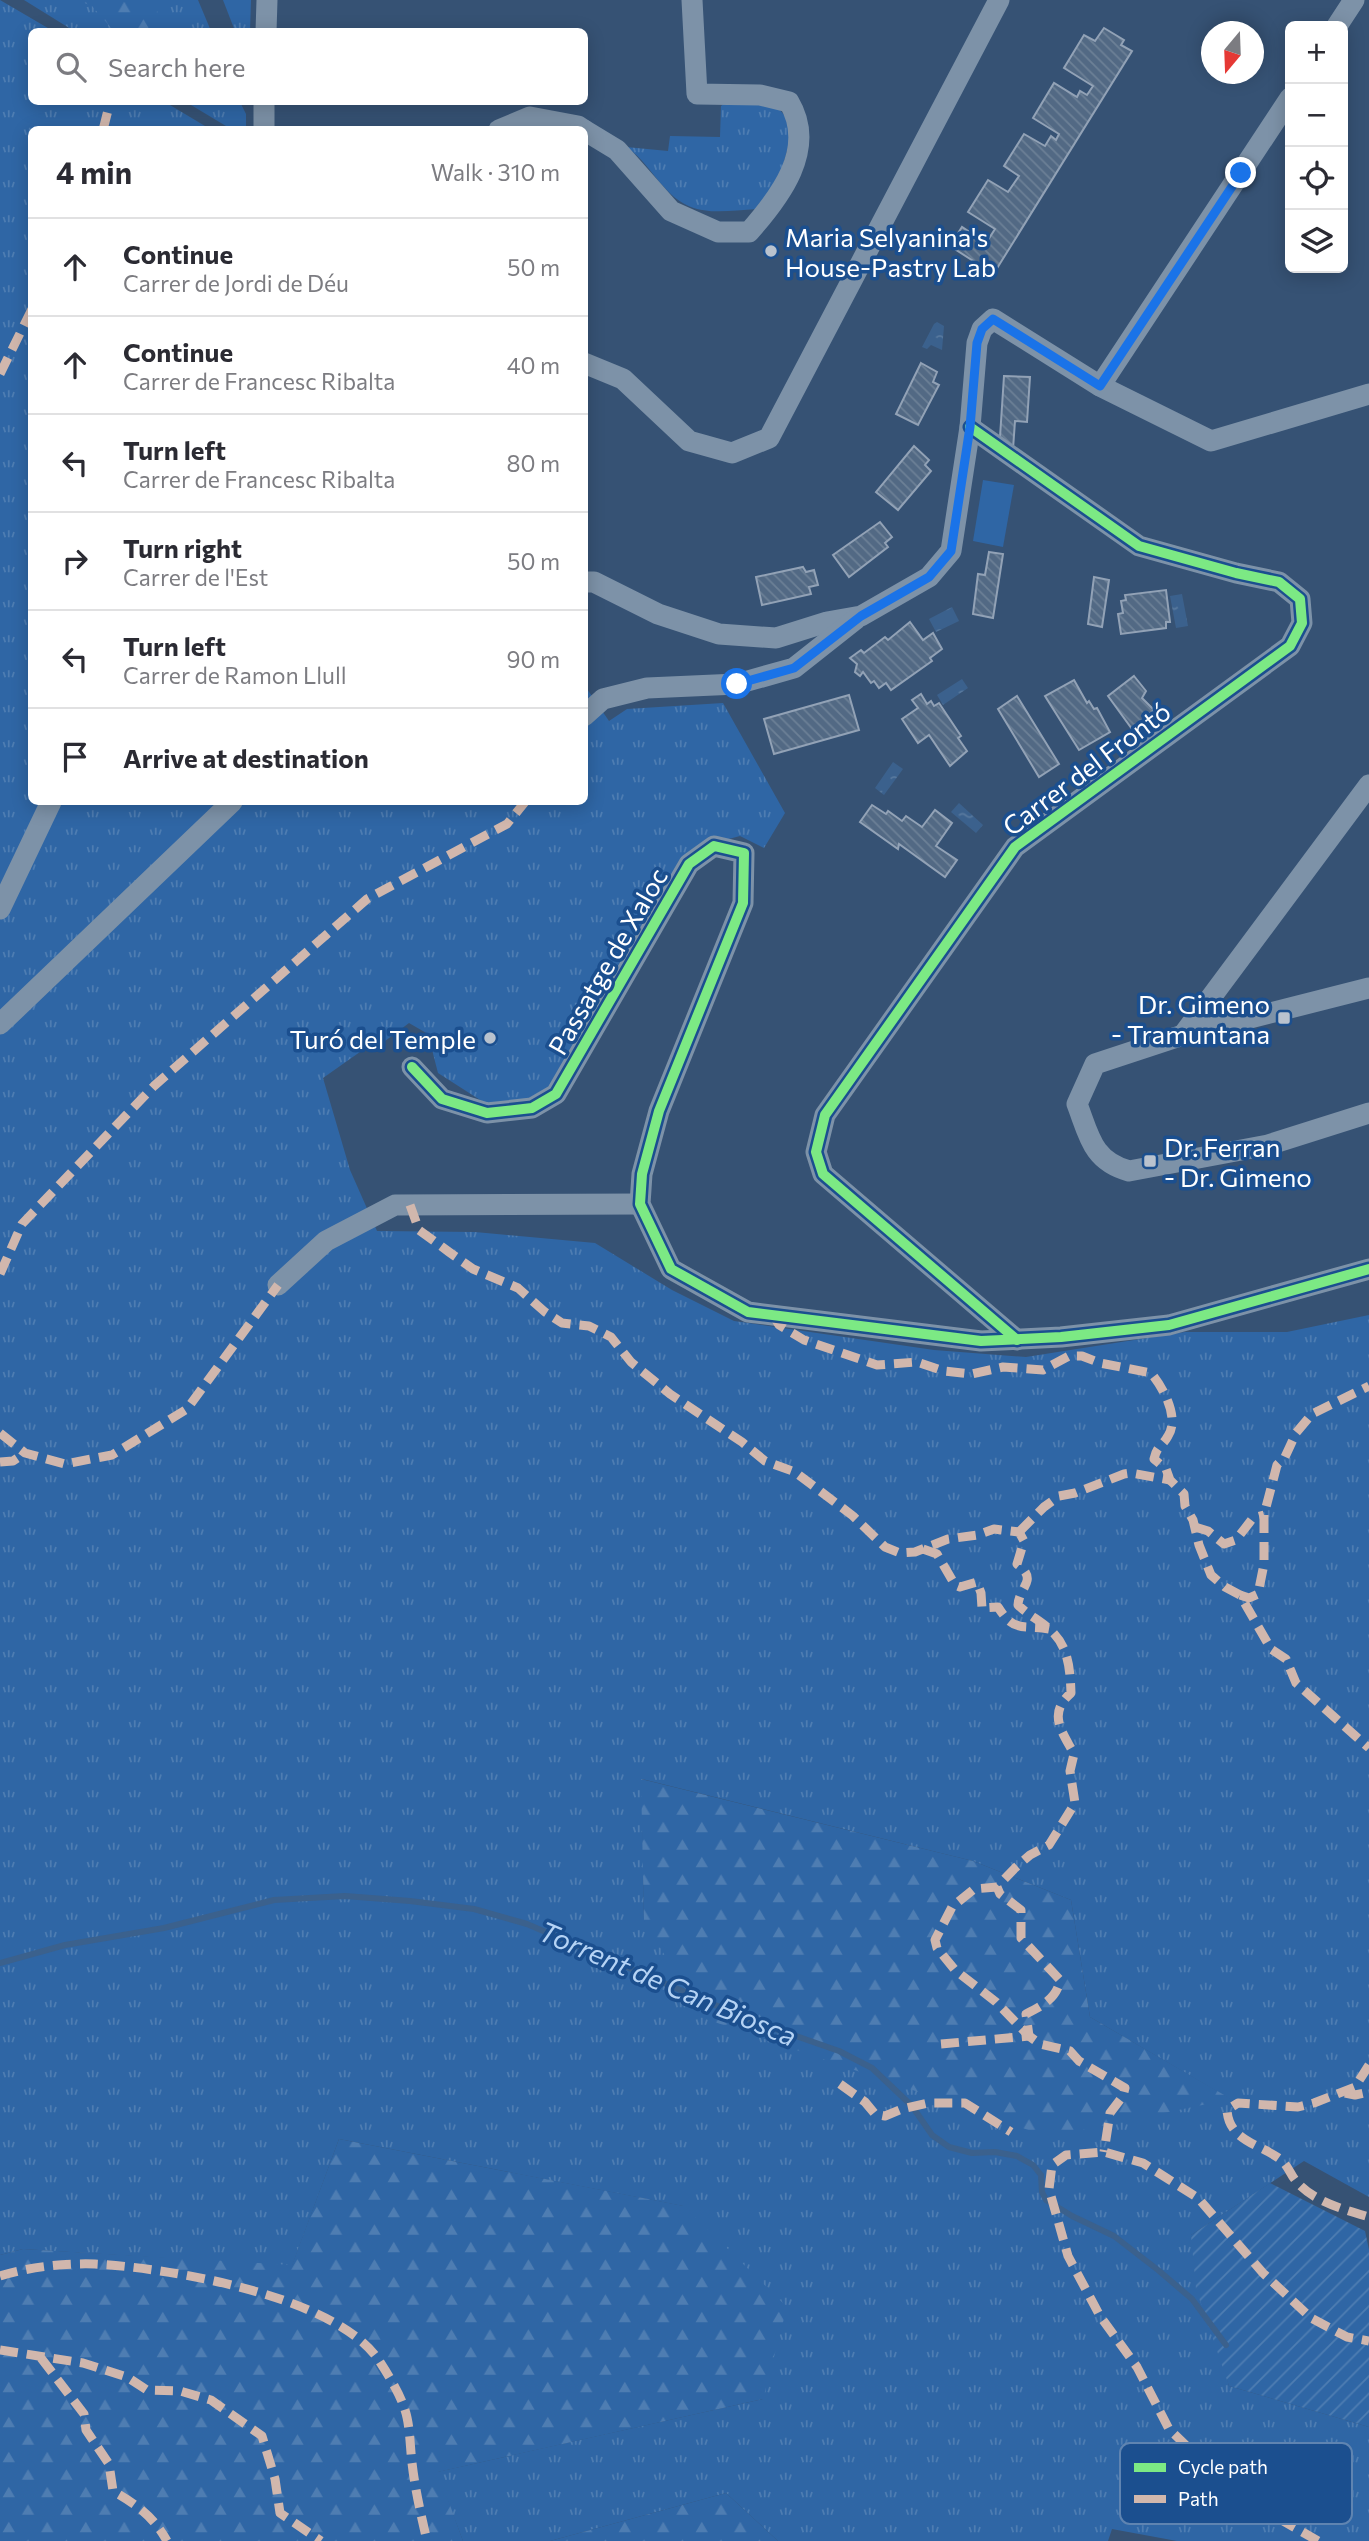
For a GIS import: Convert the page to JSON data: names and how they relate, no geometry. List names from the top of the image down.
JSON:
{
  "streets": {
    "street": ["Carrer del Frontó", "Passatge de Xaloc"]
  },
  "water": ["Torrent de Can Biosca"],
  "places": {
    "other": ["Maria Selyanina's House-Pastry Lab", "Turó del Temple"],
    "transit": ["Dr. Gimeno - Tramuntana", "Dr. Ferran - Dr. Gimeno"]
  },
  "legend": ["Cycle path", "Path"],
  "north": "bottom",
  "page": {
    "map_buttons": ["+", "−"],
    "search": "Search here",
    "heading": ["4 min", "Walk · 310 m"],
    "list": [
      ["Continue", "Carrer de Jordi de Déu", "50 m"],
      ["Continue", "Carrer de Francesc Ribalta", "40 m"],
      ["Turn left", "Carrer de Francesc Ribalta", "80 m"],
      ["Turn right", "Carrer de l'Est", "50 m"],
      ["Turn left", "Carrer de Ramon Llull", "90 m"],
      "Arrive at destination"
    ]
  }
}
